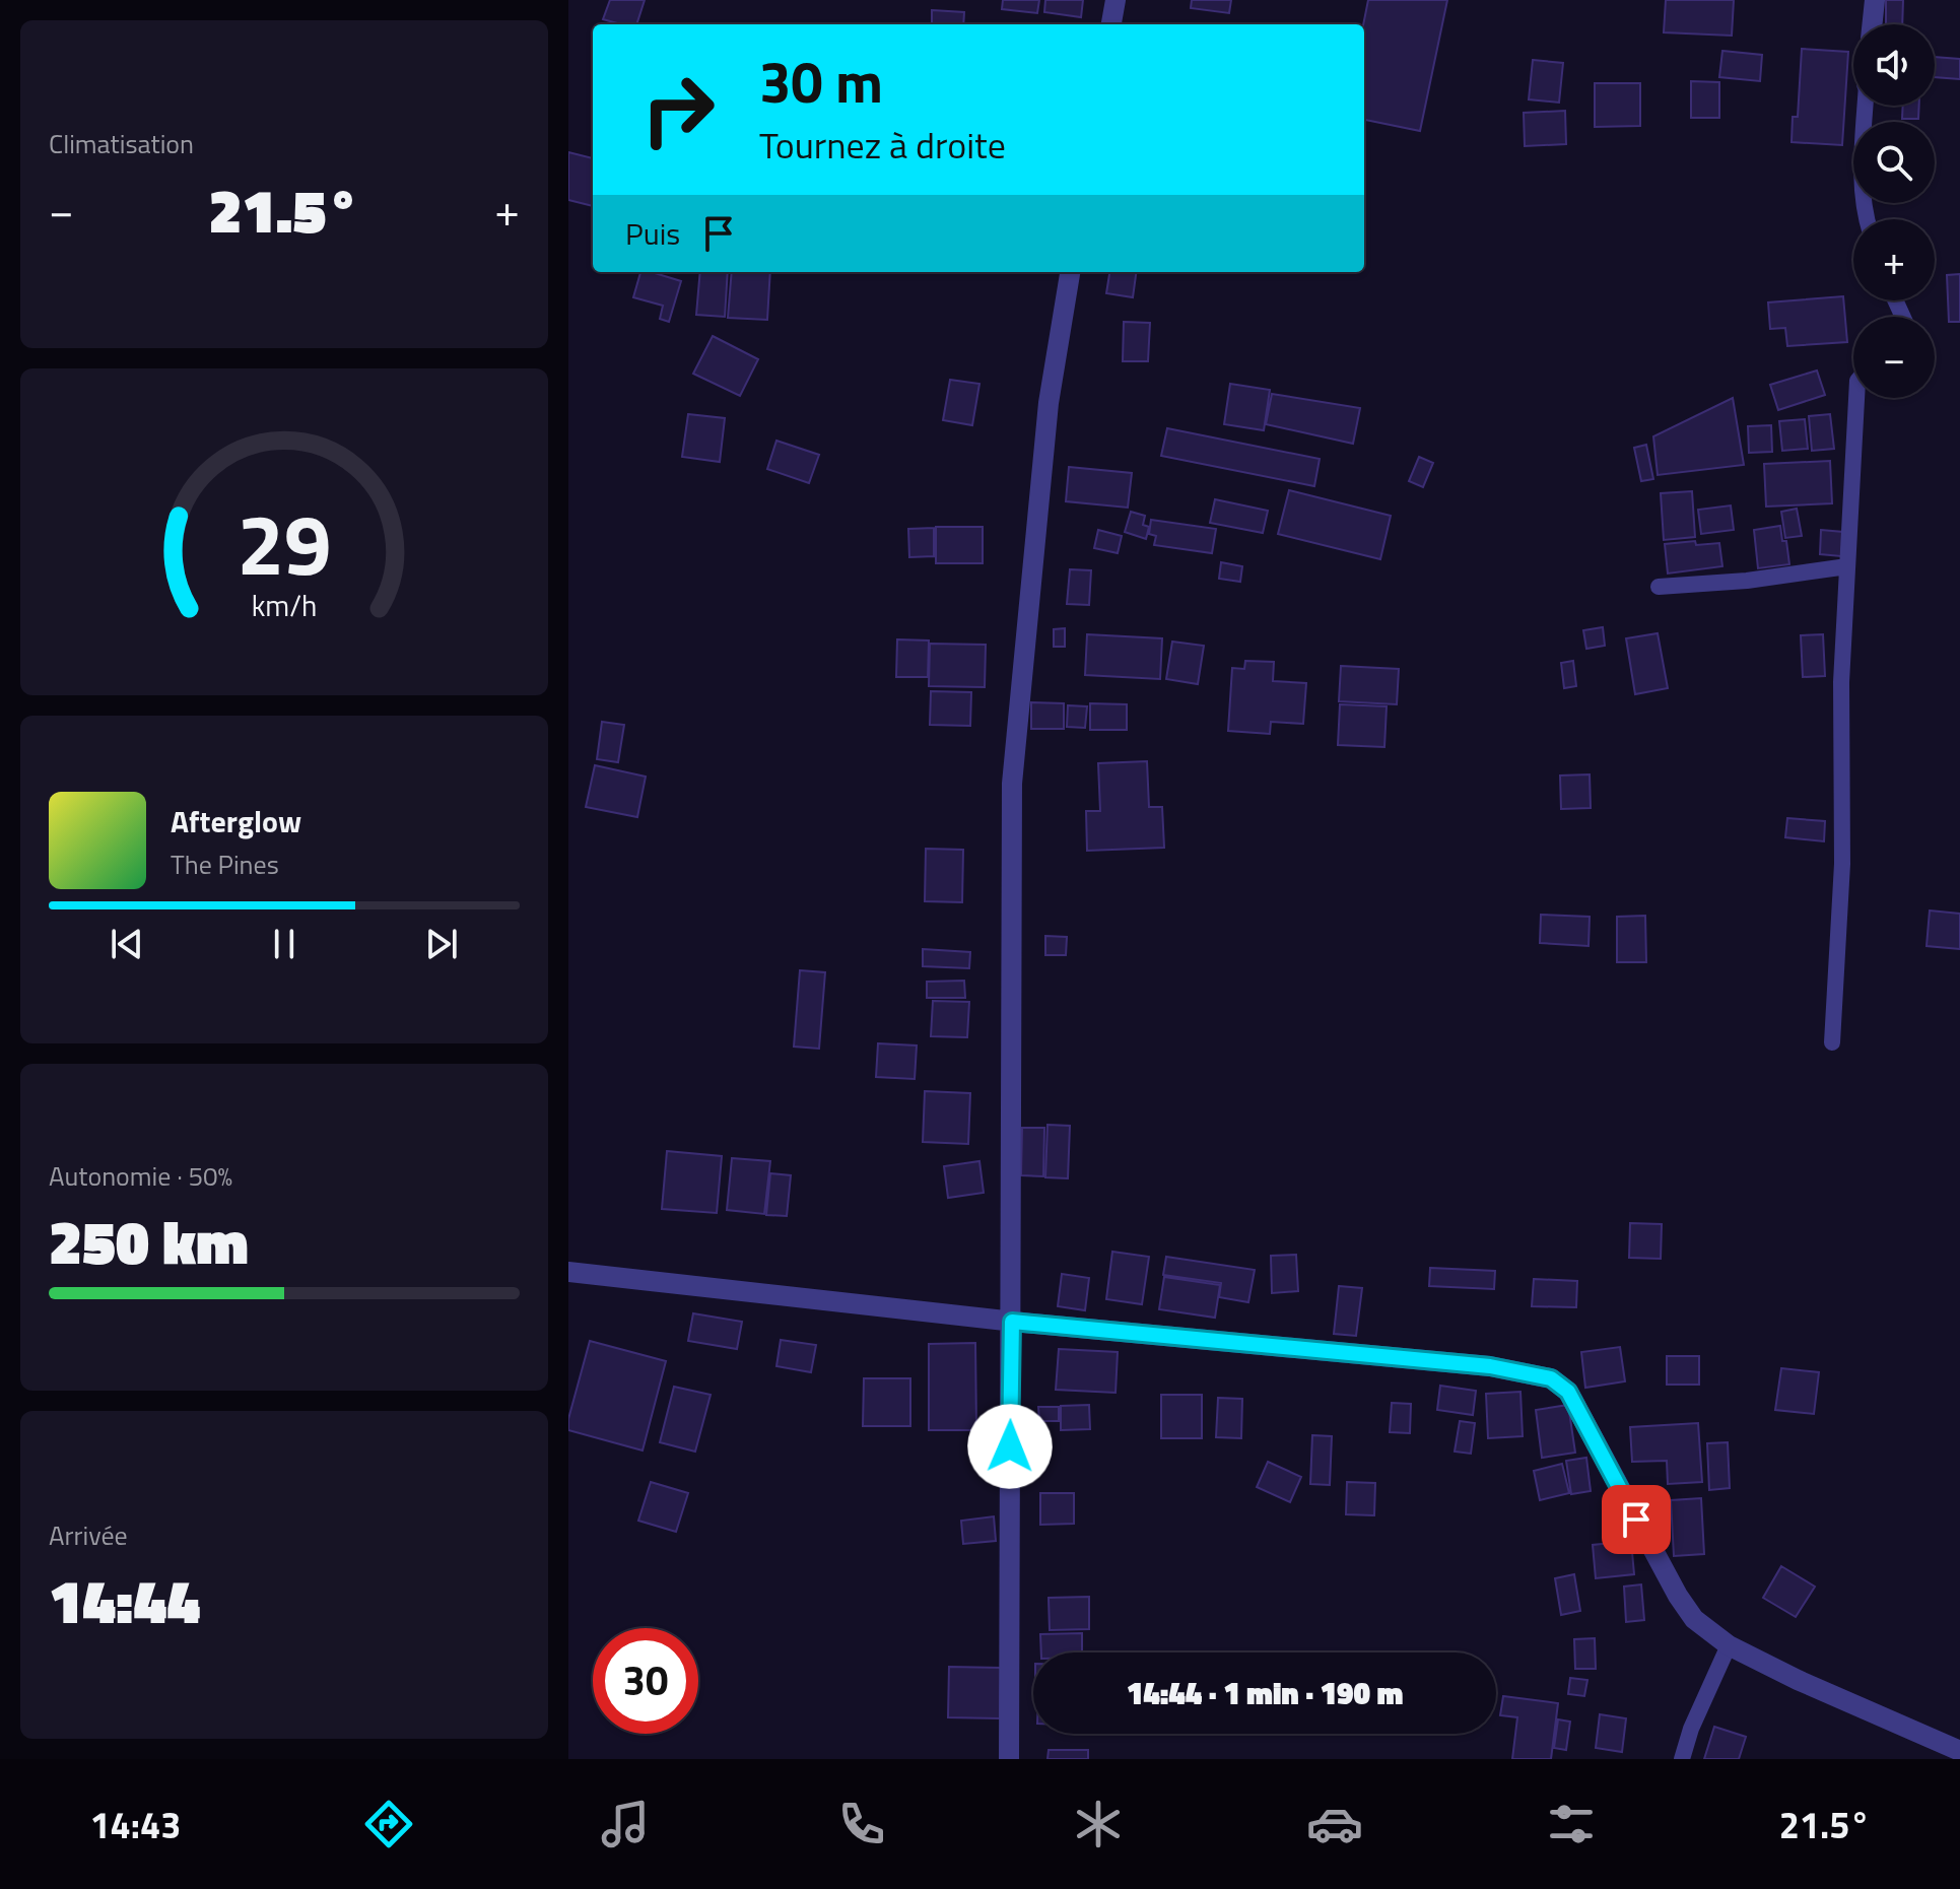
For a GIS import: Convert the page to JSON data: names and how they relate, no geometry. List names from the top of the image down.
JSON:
{
  "page": {
    "tile": [
      "Climatisation",
      ["Autonomie · 50%", "250 km"],
      ["Arrivée", "14:44"]
    ],
    "map_buttons": ["+", "−"],
    "turn": ["30 m", "Tournez à droite"],
    "heat": ["−", "21.5°", "+"],
    "then": "Puis",
    "song": ["Afterglow", "The Pines"],
    "limit": "30",
    "trip": "14:44 · 1 min · 190 m",
    "tabs": ["14:43", "21.5°"],
    "gauge": ["29", "km/h"]
  }
}
